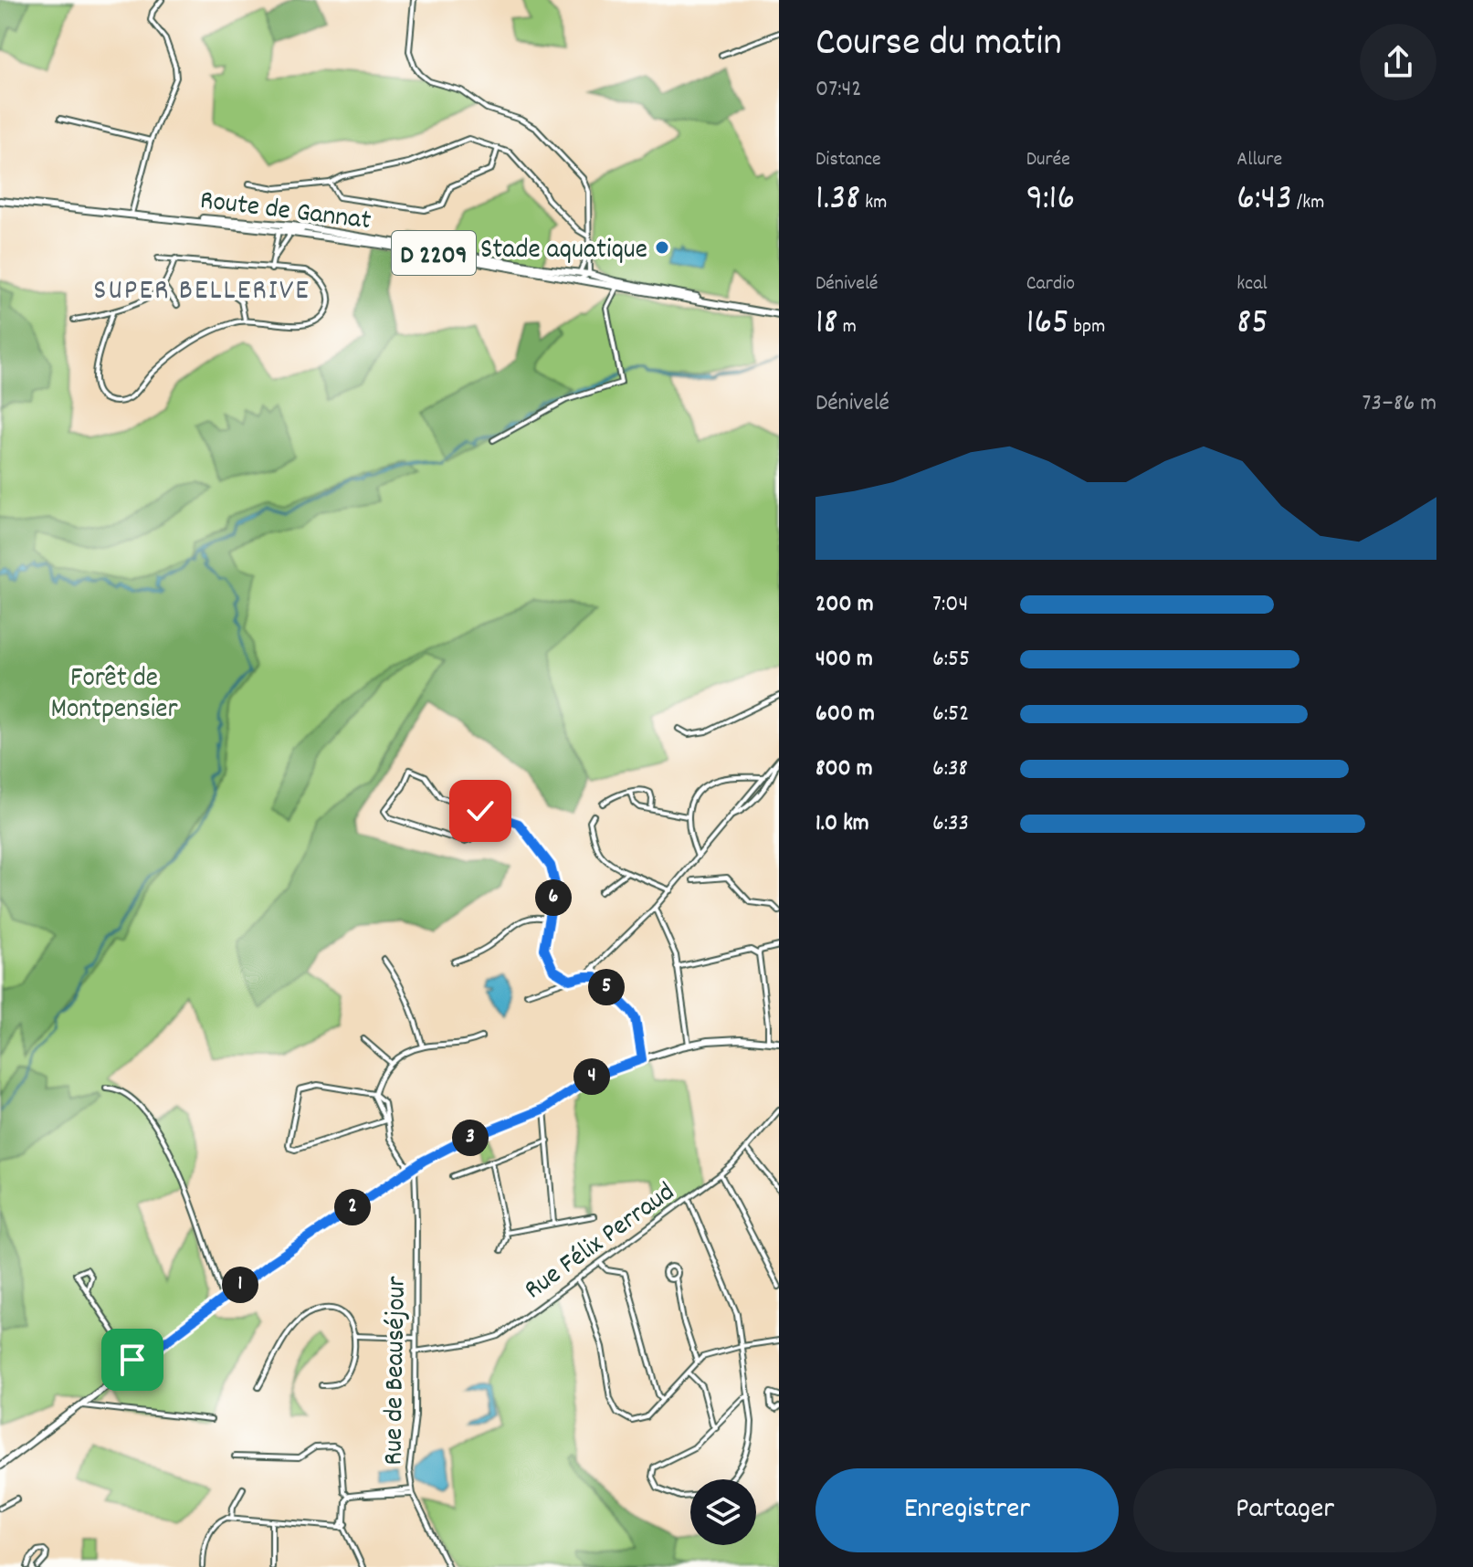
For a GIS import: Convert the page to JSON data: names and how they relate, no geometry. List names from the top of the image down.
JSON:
{
  "streets": {
    "main road": ["Route de Gannat", "D 2209"],
    "street": ["Rue Félix Perraud", "Rue de Beauséjour"]
  },
  "crossings": [
    ["Rue Félix Perraud", "Rue de Beauséjour"]
  ],
  "districts": ["SUPER BELLERIVE"],
  "parks": ["Forêt de Montpensier"],
  "places": ["Stade aquatique"],
  "page": {
    "heading": ["Course du matin", "07:42"],
    "stats": [
      ["Distance", "1.38 km"],
      ["Durée", "9:16"],
      ["Allure", "6:43 /km"],
      ["Dénivelé", "18 m"],
      ["Cardio", "165 bpm"],
      ["kcal", "85"]
    ],
    "chart": ["Dénivelé", "73–86 m"],
    "list": [
      {
        "name": "200 m",
        "note": "7:04"
      },
      {
        "name": "400 m",
        "note": "6:55"
      },
      {
        "name": "600 m",
        "note": "6:52"
      },
      {
        "name": "800 m",
        "note": "6:38"
      },
      {
        "name": "1.0 km",
        "note": "6:33"
      }
    ],
    "pins": [
      "6",
      "5",
      "4",
      "3",
      "2",
      "1"
    ],
    "buttons": ["Enregistrer", "Partager"]
  }
}
